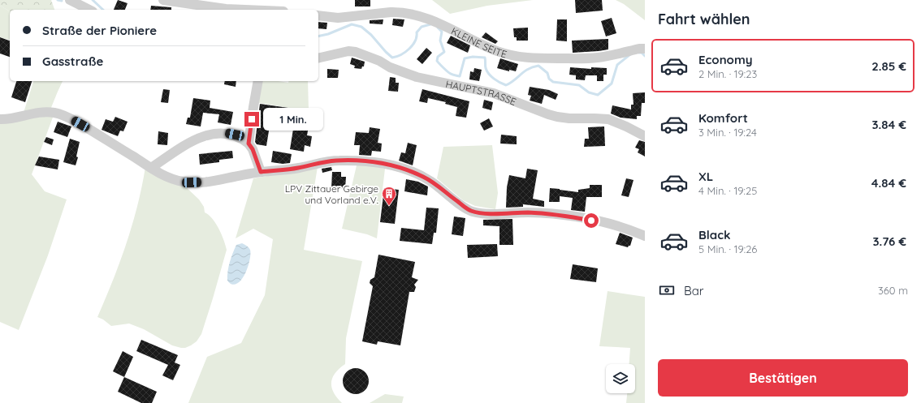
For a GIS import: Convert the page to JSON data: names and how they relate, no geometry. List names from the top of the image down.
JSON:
{
  "streets": {
    "street": ["KLEINE SEITE", "HAUPTSTRASSE"]
  },
  "places": {
    "building": ["LPV Zittauer Gebirge und Vorland e.V."]
  },
  "page": {
    "heading": "Fahrt wählen",
    "banner": ["Straße der Pioniere", "Gasstraße"],
    "list": [
      {
        "name": "Economy",
        "note": "2 Min. · 19:23",
        "value": "2.85 €"
      },
      {
        "name": "Komfort",
        "note": "3 Min. · 19:24",
        "value": "3.84 €"
      },
      {
        "name": "XL",
        "note": "4 Min. · 19:25",
        "value": "4.84 €"
      },
      {
        "name": "Black",
        "note": "5 Min. · 19:26",
        "value": "3.76 €"
      }
    ],
    "bubble": "1 Min.",
    "pay": ["Bar", "360 m"],
    "buttons": "Bestätigen"
  }
}
